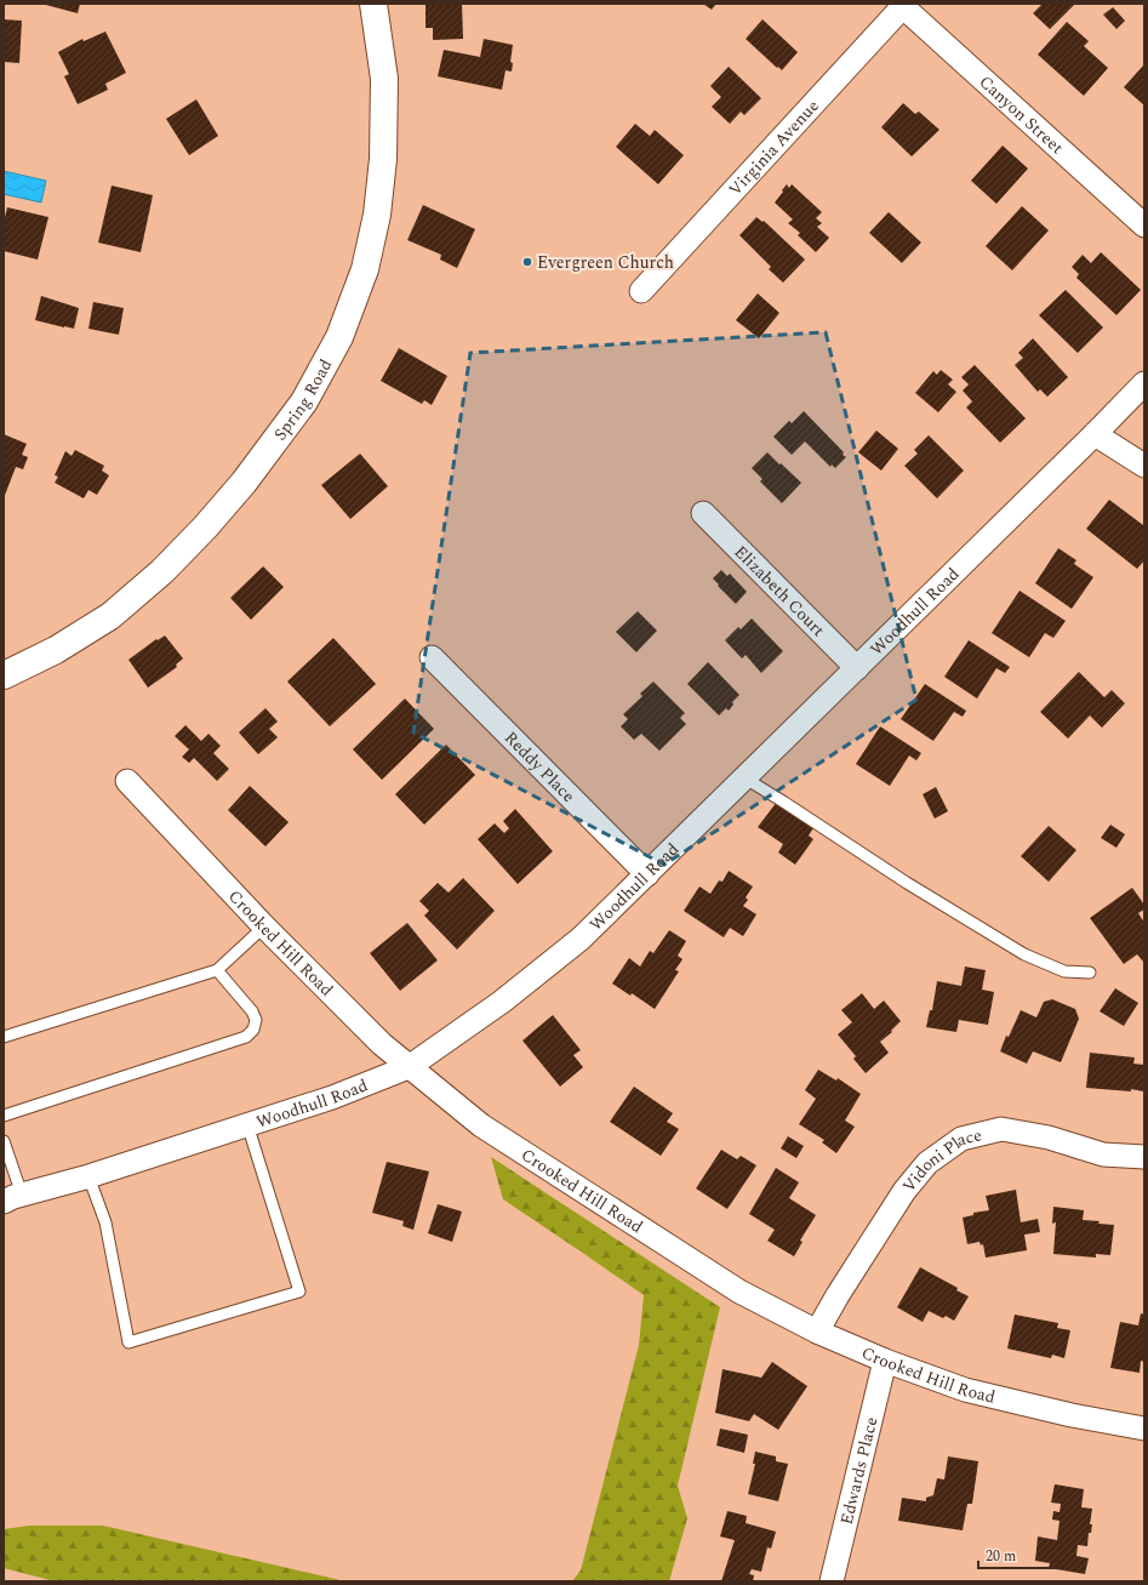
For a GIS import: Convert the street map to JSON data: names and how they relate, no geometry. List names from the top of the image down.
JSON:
{
  "streets": {
    "main road": ["Spring Road"],
    "street": [
      "Canyon Street",
      "Virginia Avenue",
      "Elizabeth Court",
      "Woodhull Road",
      "Reddy Place",
      "Crooked Hill Road",
      "Vidoni Place",
      "Edwards Place"
    ]
  },
  "crossings": [
    ["Canyon Street", "Virginia Avenue"],
    ["Elizabeth Court", "Woodhull Road"],
    ["Woodhull Road", "Reddy Place"],
    ["Woodhull Road", "Crooked Hill Road"],
    ["Crooked Hill Road", "Vidoni Place"],
    ["Crooked Hill Road", "Edwards Place"]
  ],
  "places": ["Evergreen Church"],
  "scale_bar": "20 m"
}
